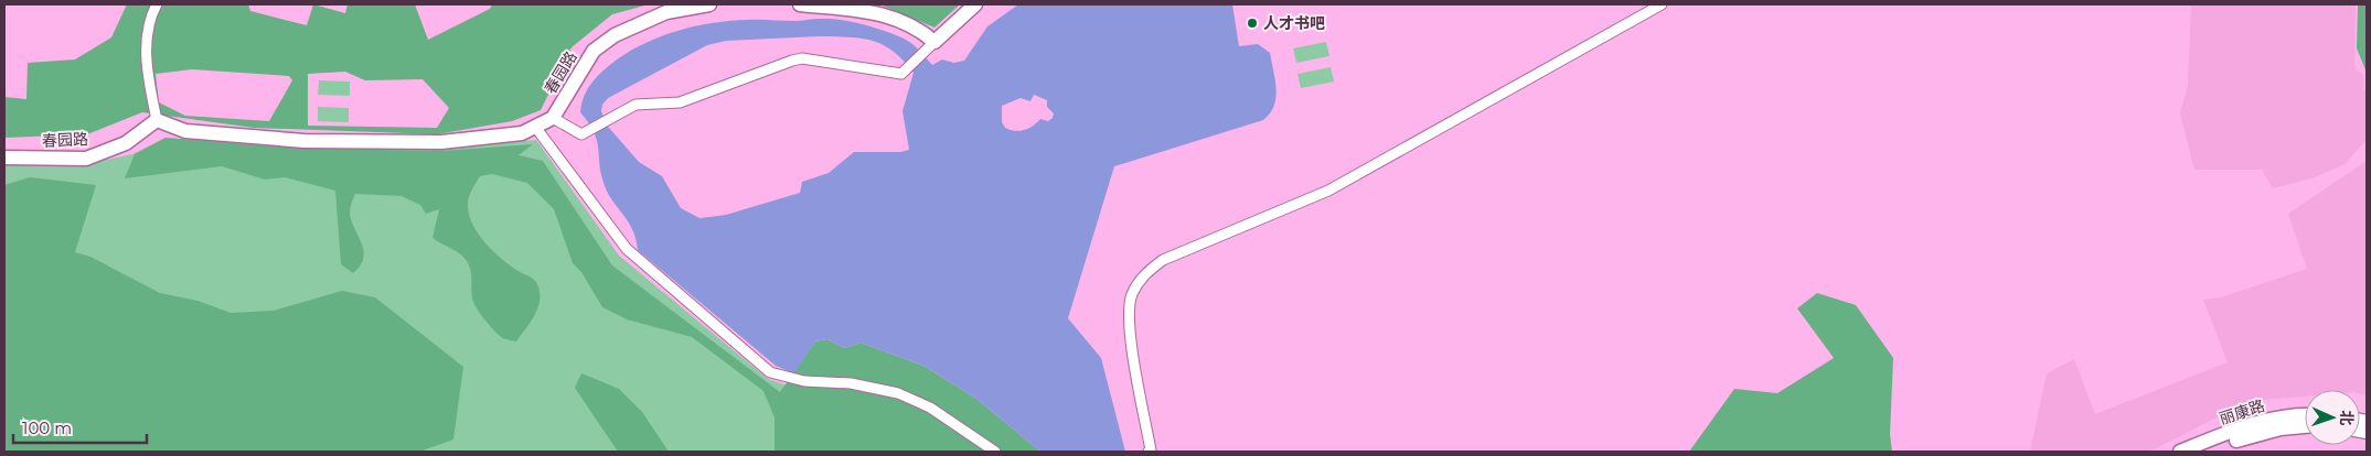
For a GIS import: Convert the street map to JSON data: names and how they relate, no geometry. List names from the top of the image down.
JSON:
{
  "streets": {
    "street": ["春园路", "丽康路"]
  },
  "places": ["人才书吧"],
  "scale_bar": "100 m",
  "north": "right"
}
